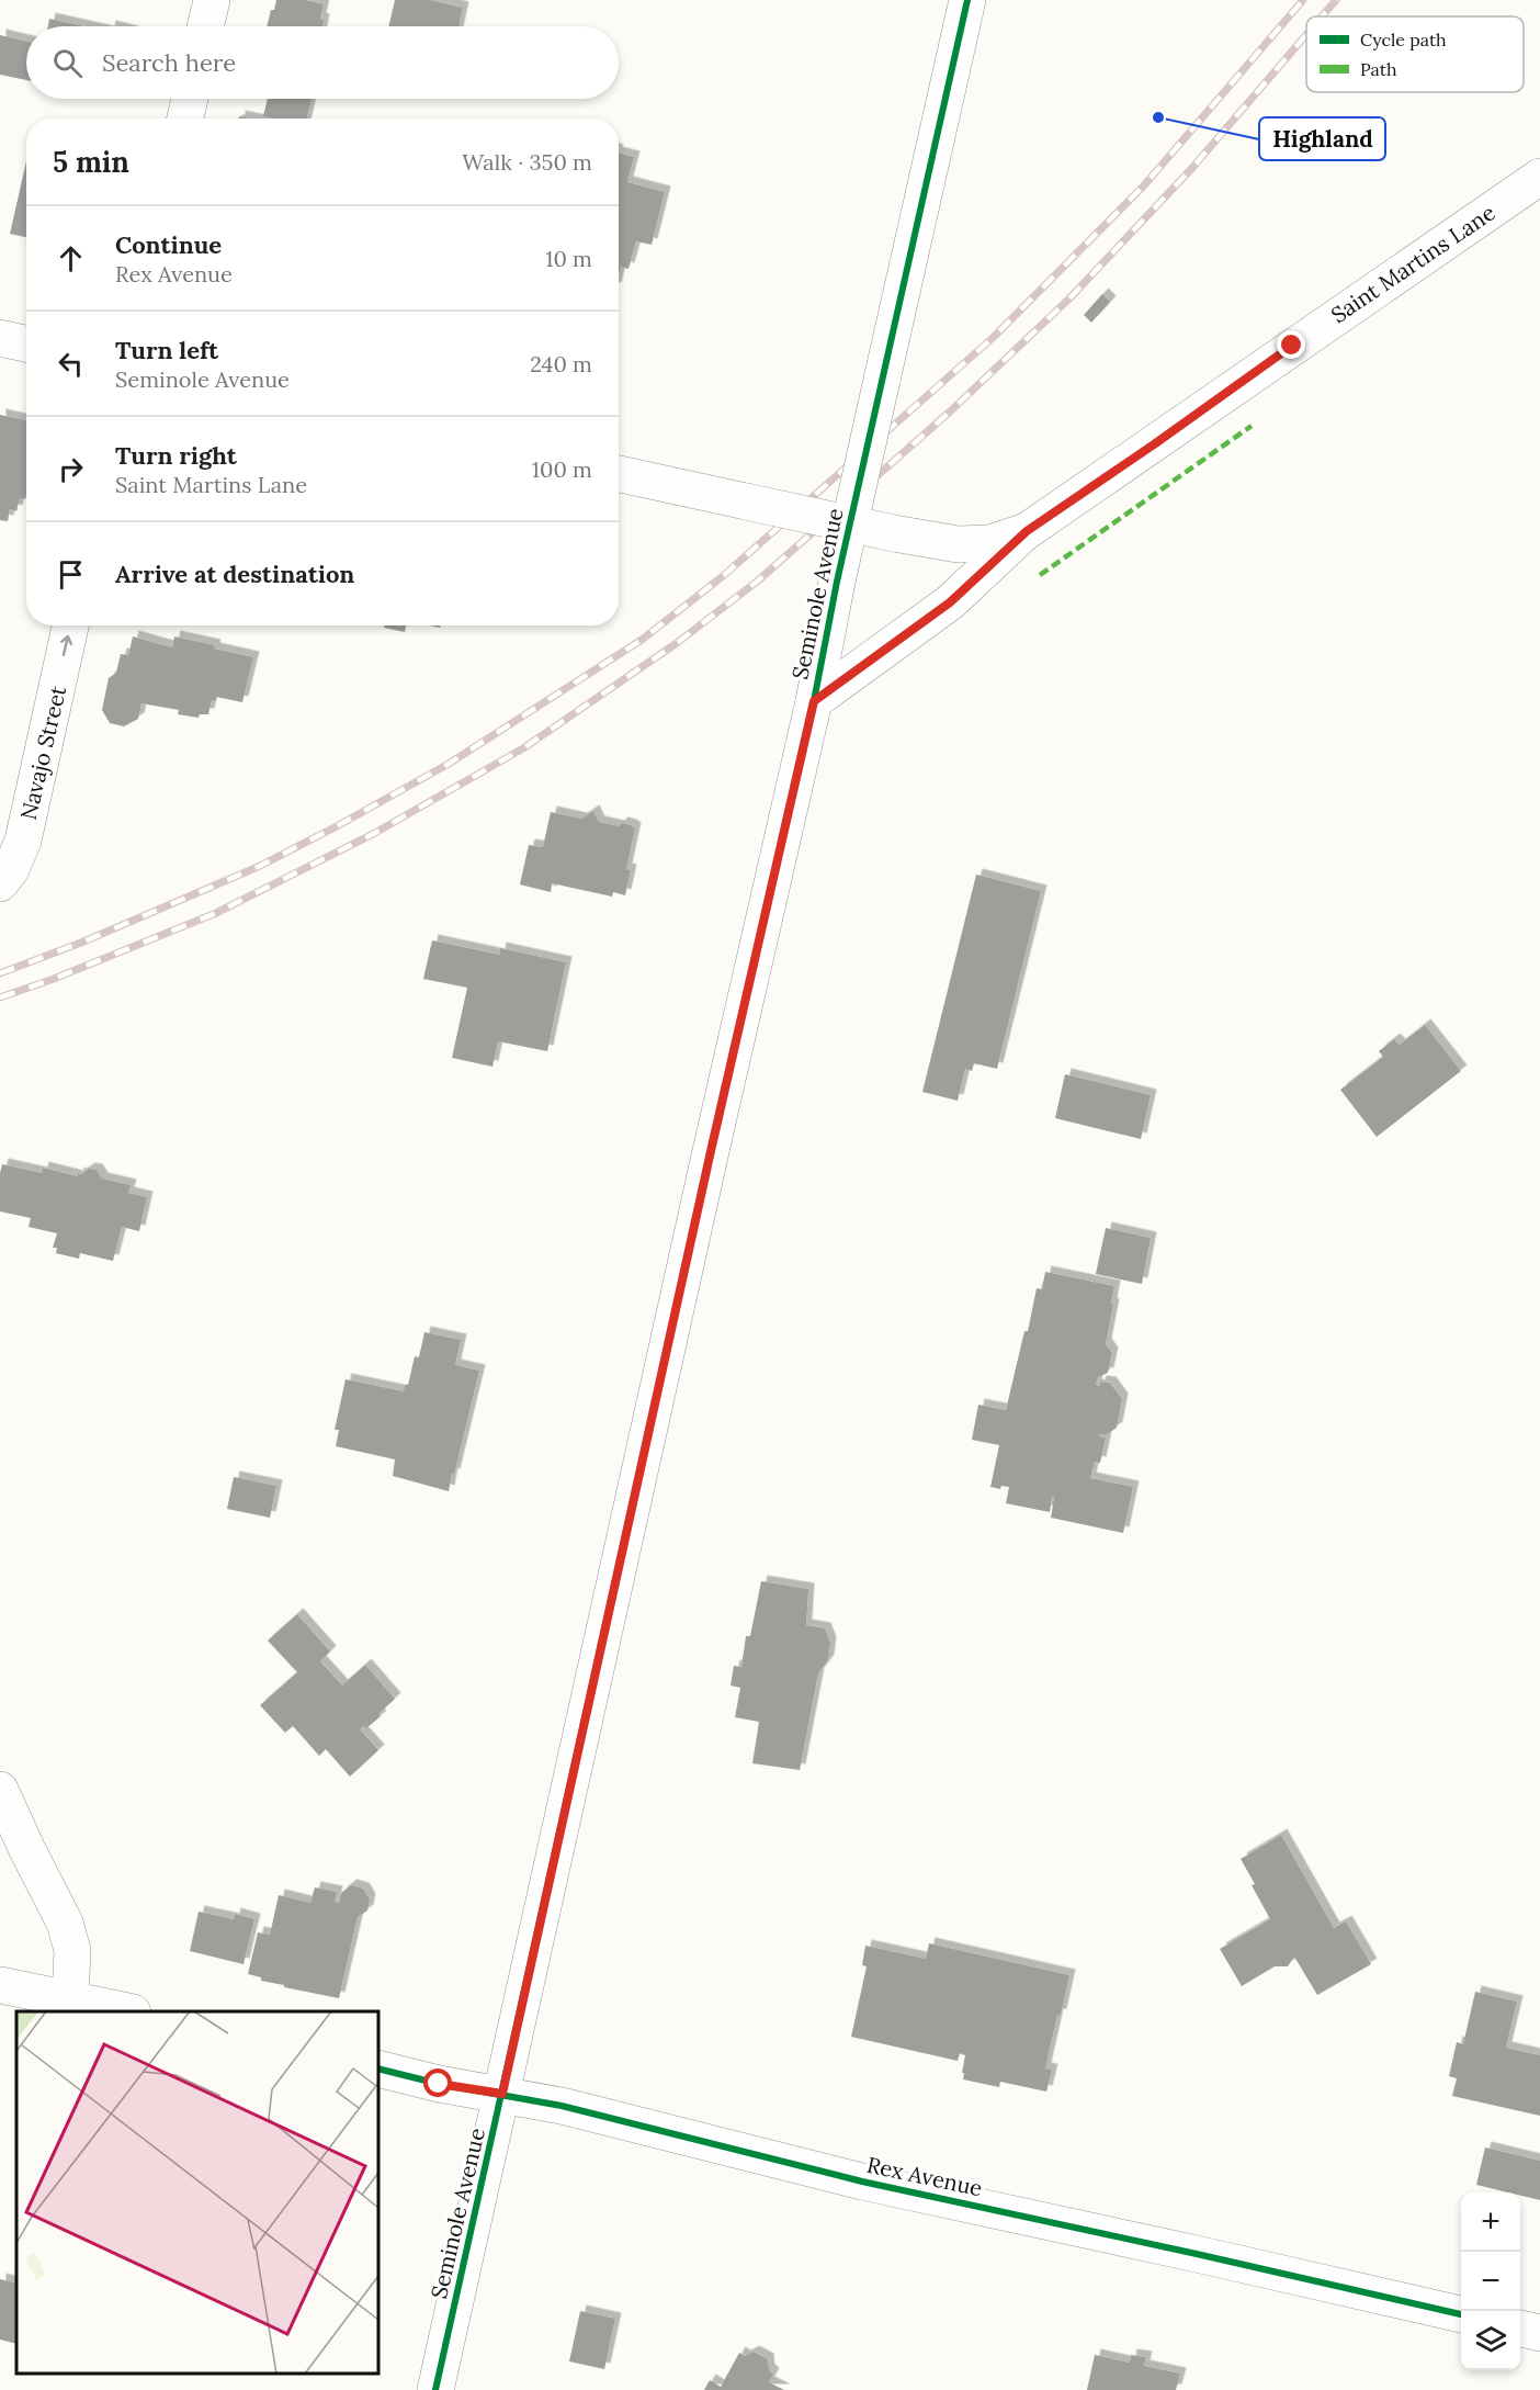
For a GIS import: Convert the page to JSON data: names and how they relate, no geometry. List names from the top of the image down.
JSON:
{
  "streets": {
    "street": [
      "Saint Martins Lane",
      "Seminole Avenue",
      "Navajo Street",
      "Rex Avenue"
    ]
  },
  "crossings": [
    ["Saint Martins Lane", "Seminole Avenue"],
    ["Seminole Avenue", "Rex Avenue"]
  ],
  "one_way": ["Navajo Street"],
  "places": ["Highland"],
  "legend": ["Cycle path", "Path"],
  "page": {
    "search": "Search here",
    "heading": ["5 min", "Walk · 350 m"],
    "list": [
      ["Continue", "Rex Avenue", "10 m"],
      ["Turn left", "Seminole Avenue", "240 m"],
      ["Turn right", "Saint Martins Lane", "100 m"],
      "Arrive at destination"
    ],
    "map_buttons": ["+", "−"]
  }
}
